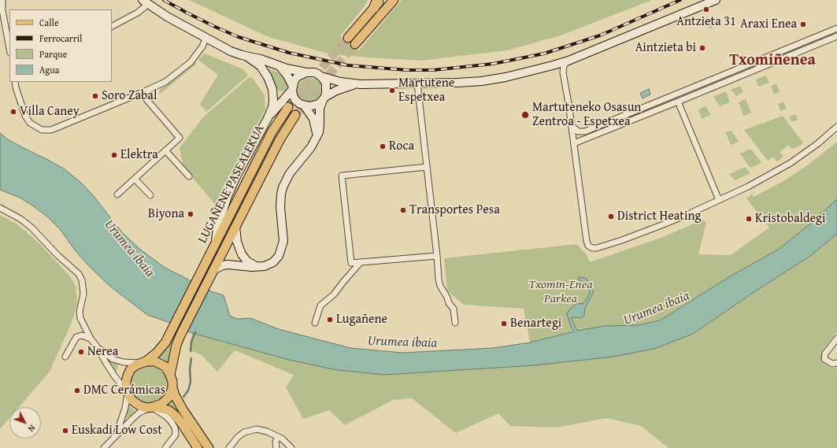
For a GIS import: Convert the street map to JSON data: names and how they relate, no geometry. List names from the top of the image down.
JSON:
{
  "streets": {
    "main road": ["LUGAÑENE PASEALEKUA"]
  },
  "districts": ["Txomiñenea"],
  "water": ["Urumea ibaia"],
  "parks": ["Txomin-Enea Parkea"],
  "places": [
    "Antzieta 31",
    "Araxi Enea",
    "Aintzieta bi",
    "Martutene Espetxea",
    "Soro Zabal",
    "Villa Caney",
    "Martuteneko Osasun Zentroa - Espetxea",
    "Roca",
    "Elektra",
    "Transportes Pesa",
    "Biyona",
    "District Heating",
    "Kristobaldegi",
    "Lugañene",
    "Benartegi",
    "Nerea",
    "DMC Cerámicas",
    "Euskadi Low Cost"
  ],
  "legend": [
    "Calle",
    "Ferrocarril",
    "Parque",
    "Agua"
  ],
  "north": "bottom right"
}
